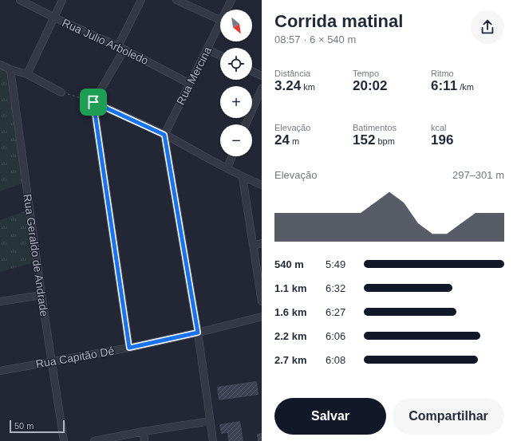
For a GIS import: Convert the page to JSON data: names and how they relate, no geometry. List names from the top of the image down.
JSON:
{
  "streets": {
    "street": [
      "Rua Julio Arboledo",
      "Rua Mercina",
      "Rua Geraldo de Andrade",
      "Rua Capitão Dé"
    ]
  },
  "crossings": [
    ["Rua Julio Arboledo", "Rua Mercina"],
    ["Rua Geraldo de Andrade", "Rua Capitão Dé"]
  ],
  "scale_bar": "50 m",
  "north": "bottom right",
  "page": {
    "heading": ["Corrida matinal", "08:57 · 6 × 540 m"],
    "map_buttons": ["+", "−"],
    "stats": [
      ["Distância", "3.24 km"],
      ["Tempo", "20:02"],
      ["Ritmo", "6:11 /km"],
      ["Elevação", "24 m"],
      ["Batimentos", "152 bpm"],
      ["kcal", "196"]
    ],
    "chart": ["Elevação", "297–301 m"],
    "list": [
      {
        "name": "540 m",
        "note": "5:49"
      },
      {
        "name": "1.1 km",
        "note": "6:32"
      },
      {
        "name": "1.6 km",
        "note": "6:27"
      },
      {
        "name": "2.2 km",
        "note": "6:06"
      },
      {
        "name": "2.7 km",
        "note": "6:08"
      }
    ],
    "buttons": ["Salvar", "Compartilhar"],
    "scale": "50 m"
  }
}
